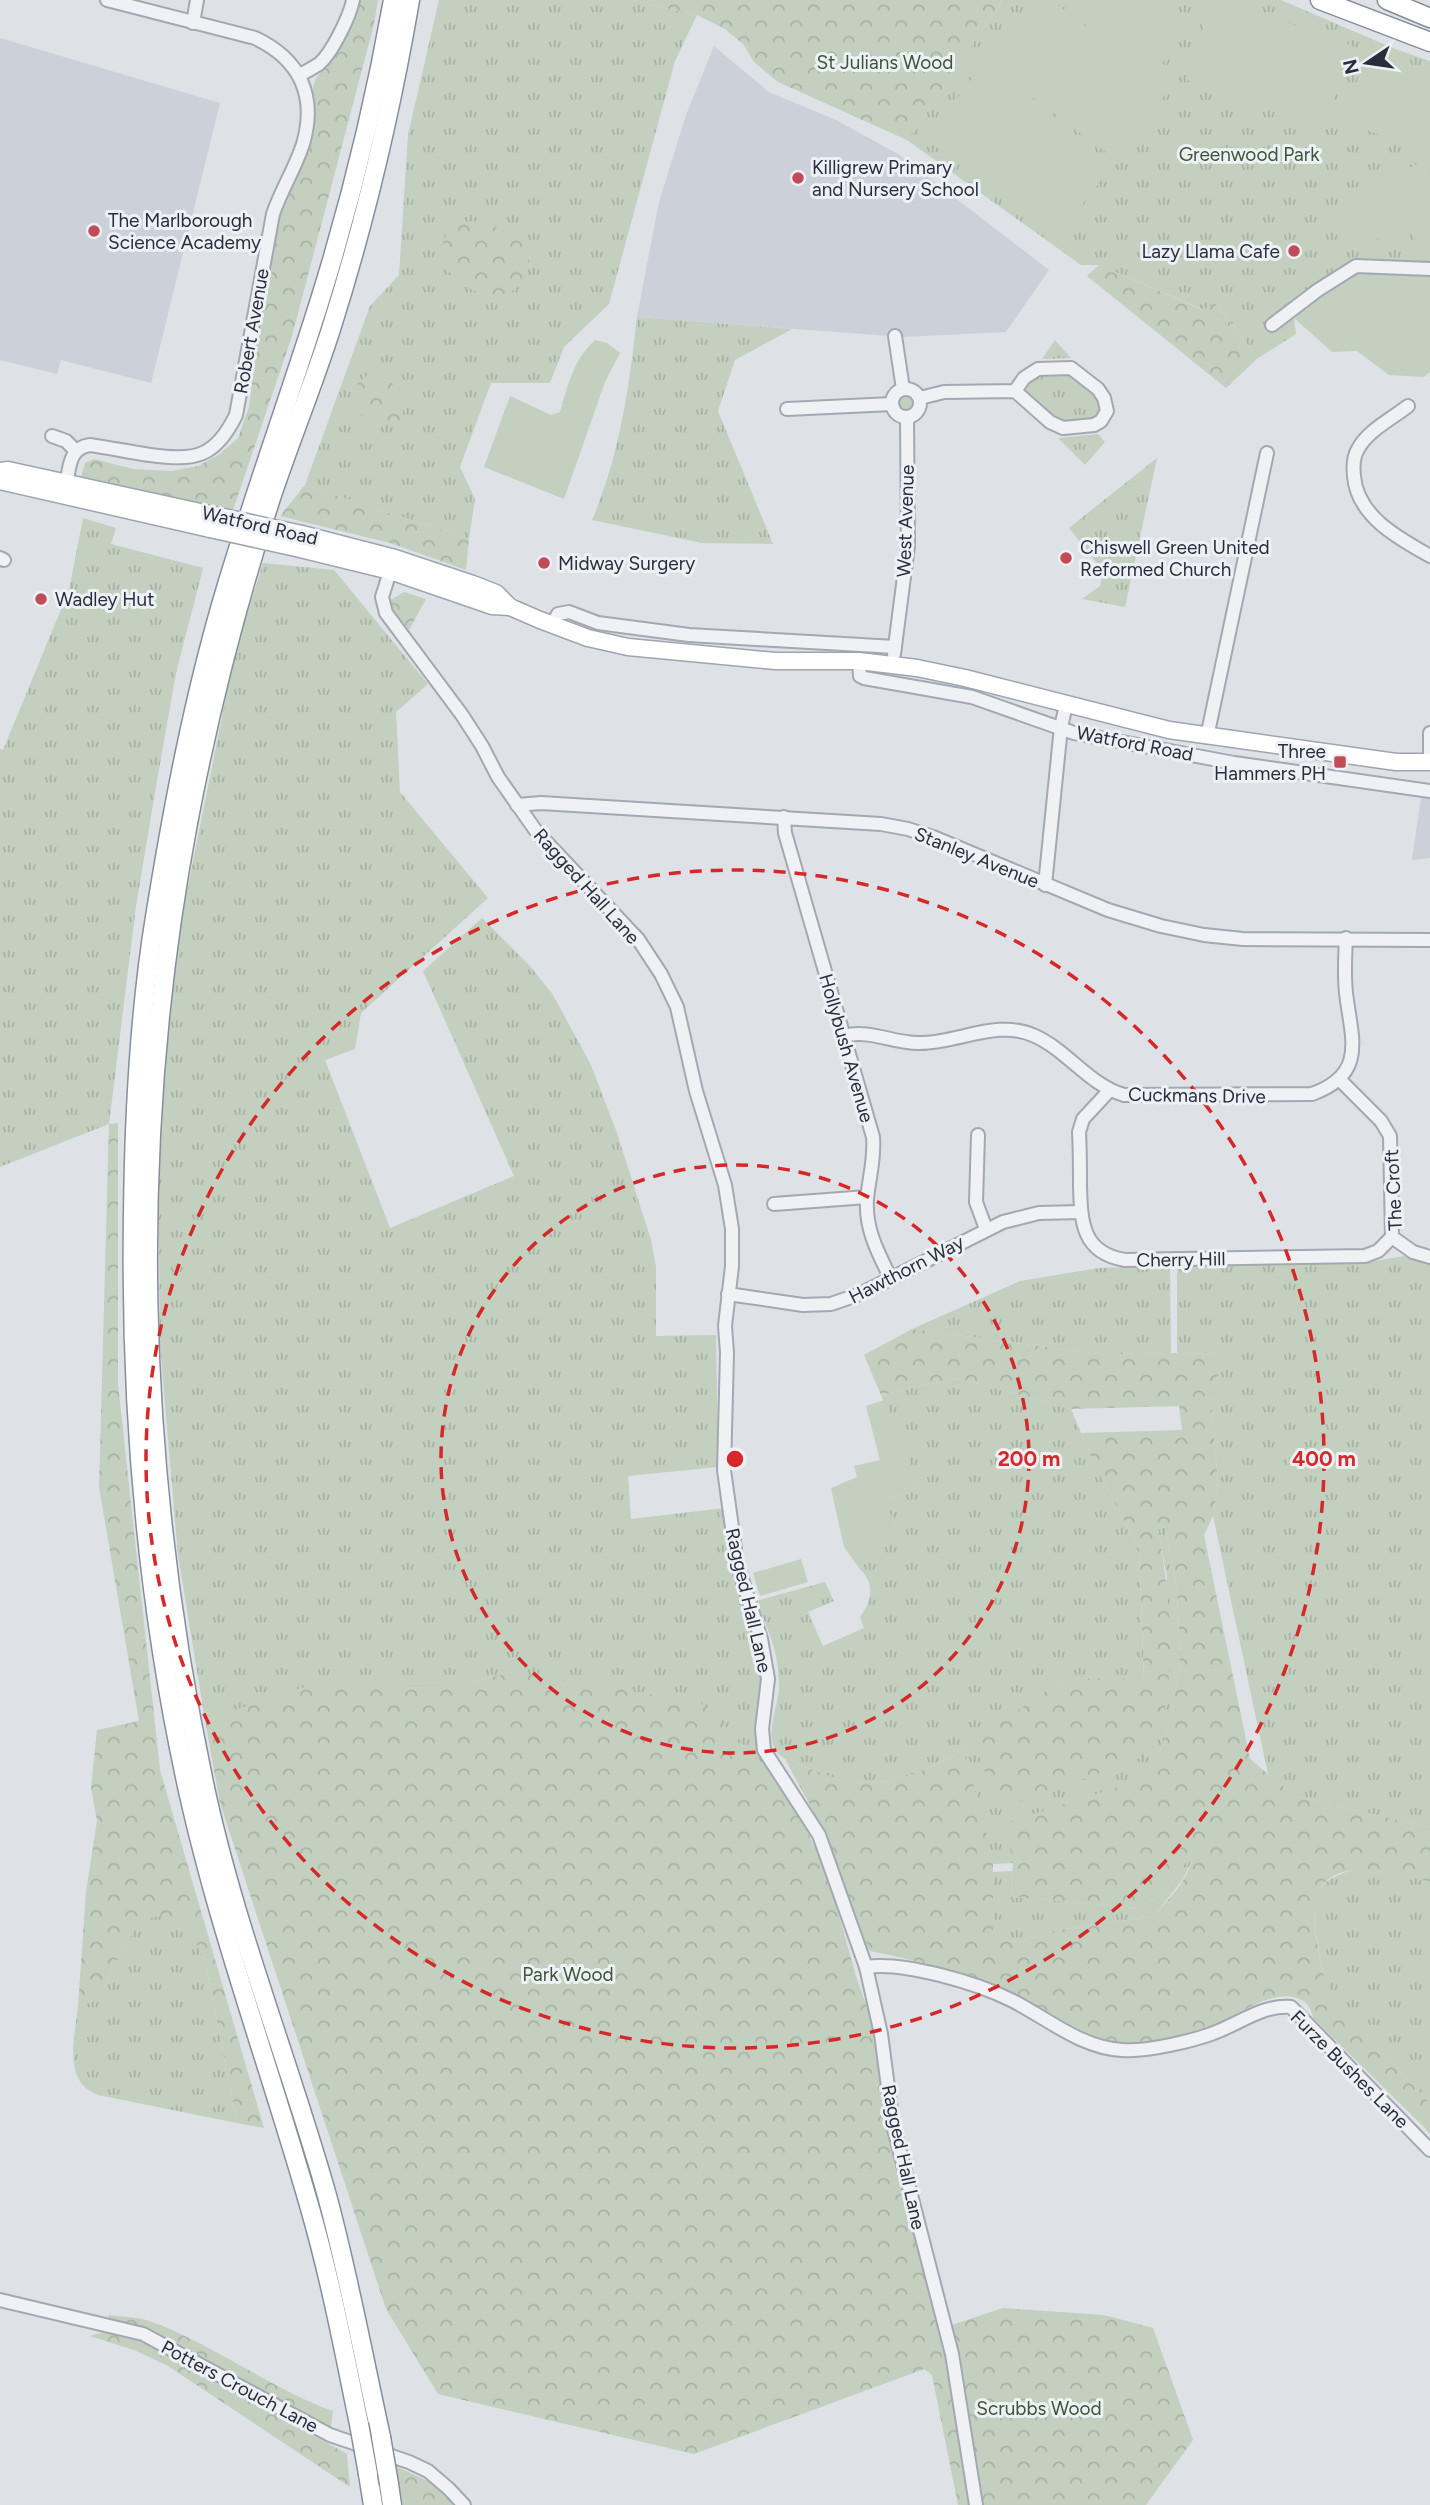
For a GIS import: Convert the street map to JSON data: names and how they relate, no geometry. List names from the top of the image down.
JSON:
{
  "streets": {
    "main road": ["Watford Road"],
    "street": [
      "Robert Avenue",
      "West Avenue",
      "Stanley Avenue",
      "Ragged Hall Lane",
      "Hollybush Avenue",
      "Cuckmans Drive",
      "The Croft",
      "Cherry Hill",
      "Hawthorn Way",
      "Furze Bushes Lane",
      "Potters Crouch Lane"
    ]
  },
  "crossings": [
    ["West Avenue", "Watford Road"],
    ["Watford Road", "Ragged Hall Lane"],
    ["Stanley Avenue", "Ragged Hall Lane"],
    ["Stanley Avenue", "Hollybush Avenue"],
    ["Ragged Hall Lane", "Hawthorn Way"],
    ["Ragged Hall Lane", "Furze Bushes Lane"],
    ["Hollybush Avenue", "Cuckmans Drive"],
    ["Hollybush Avenue", "Hawthorn Way"],
    ["Cuckmans Drive", "The Croft"],
    ["Cuckmans Drive", "Cherry Hill"],
    ["The Croft", "Cherry Hill"],
    ["Cherry Hill", "Hawthorn Way"]
  ],
  "parks": [
    "St Julians Wood",
    "Greenwood Park",
    "Park Wood",
    "Scrubbs Wood"
  ],
  "places": {
    "other": [
      "Killigrew Primary and Nursery School",
      "The Marlborough Science Academy",
      "Lazy Llama Cafe",
      "Chiswell Green United Reformed Church",
      "Midway Surgery",
      "Wadley Hut"
    ],
    "transit": ["Three Hammers PH"]
  },
  "north": "left",
  "rings": ["200 m", "400 m"]
}
